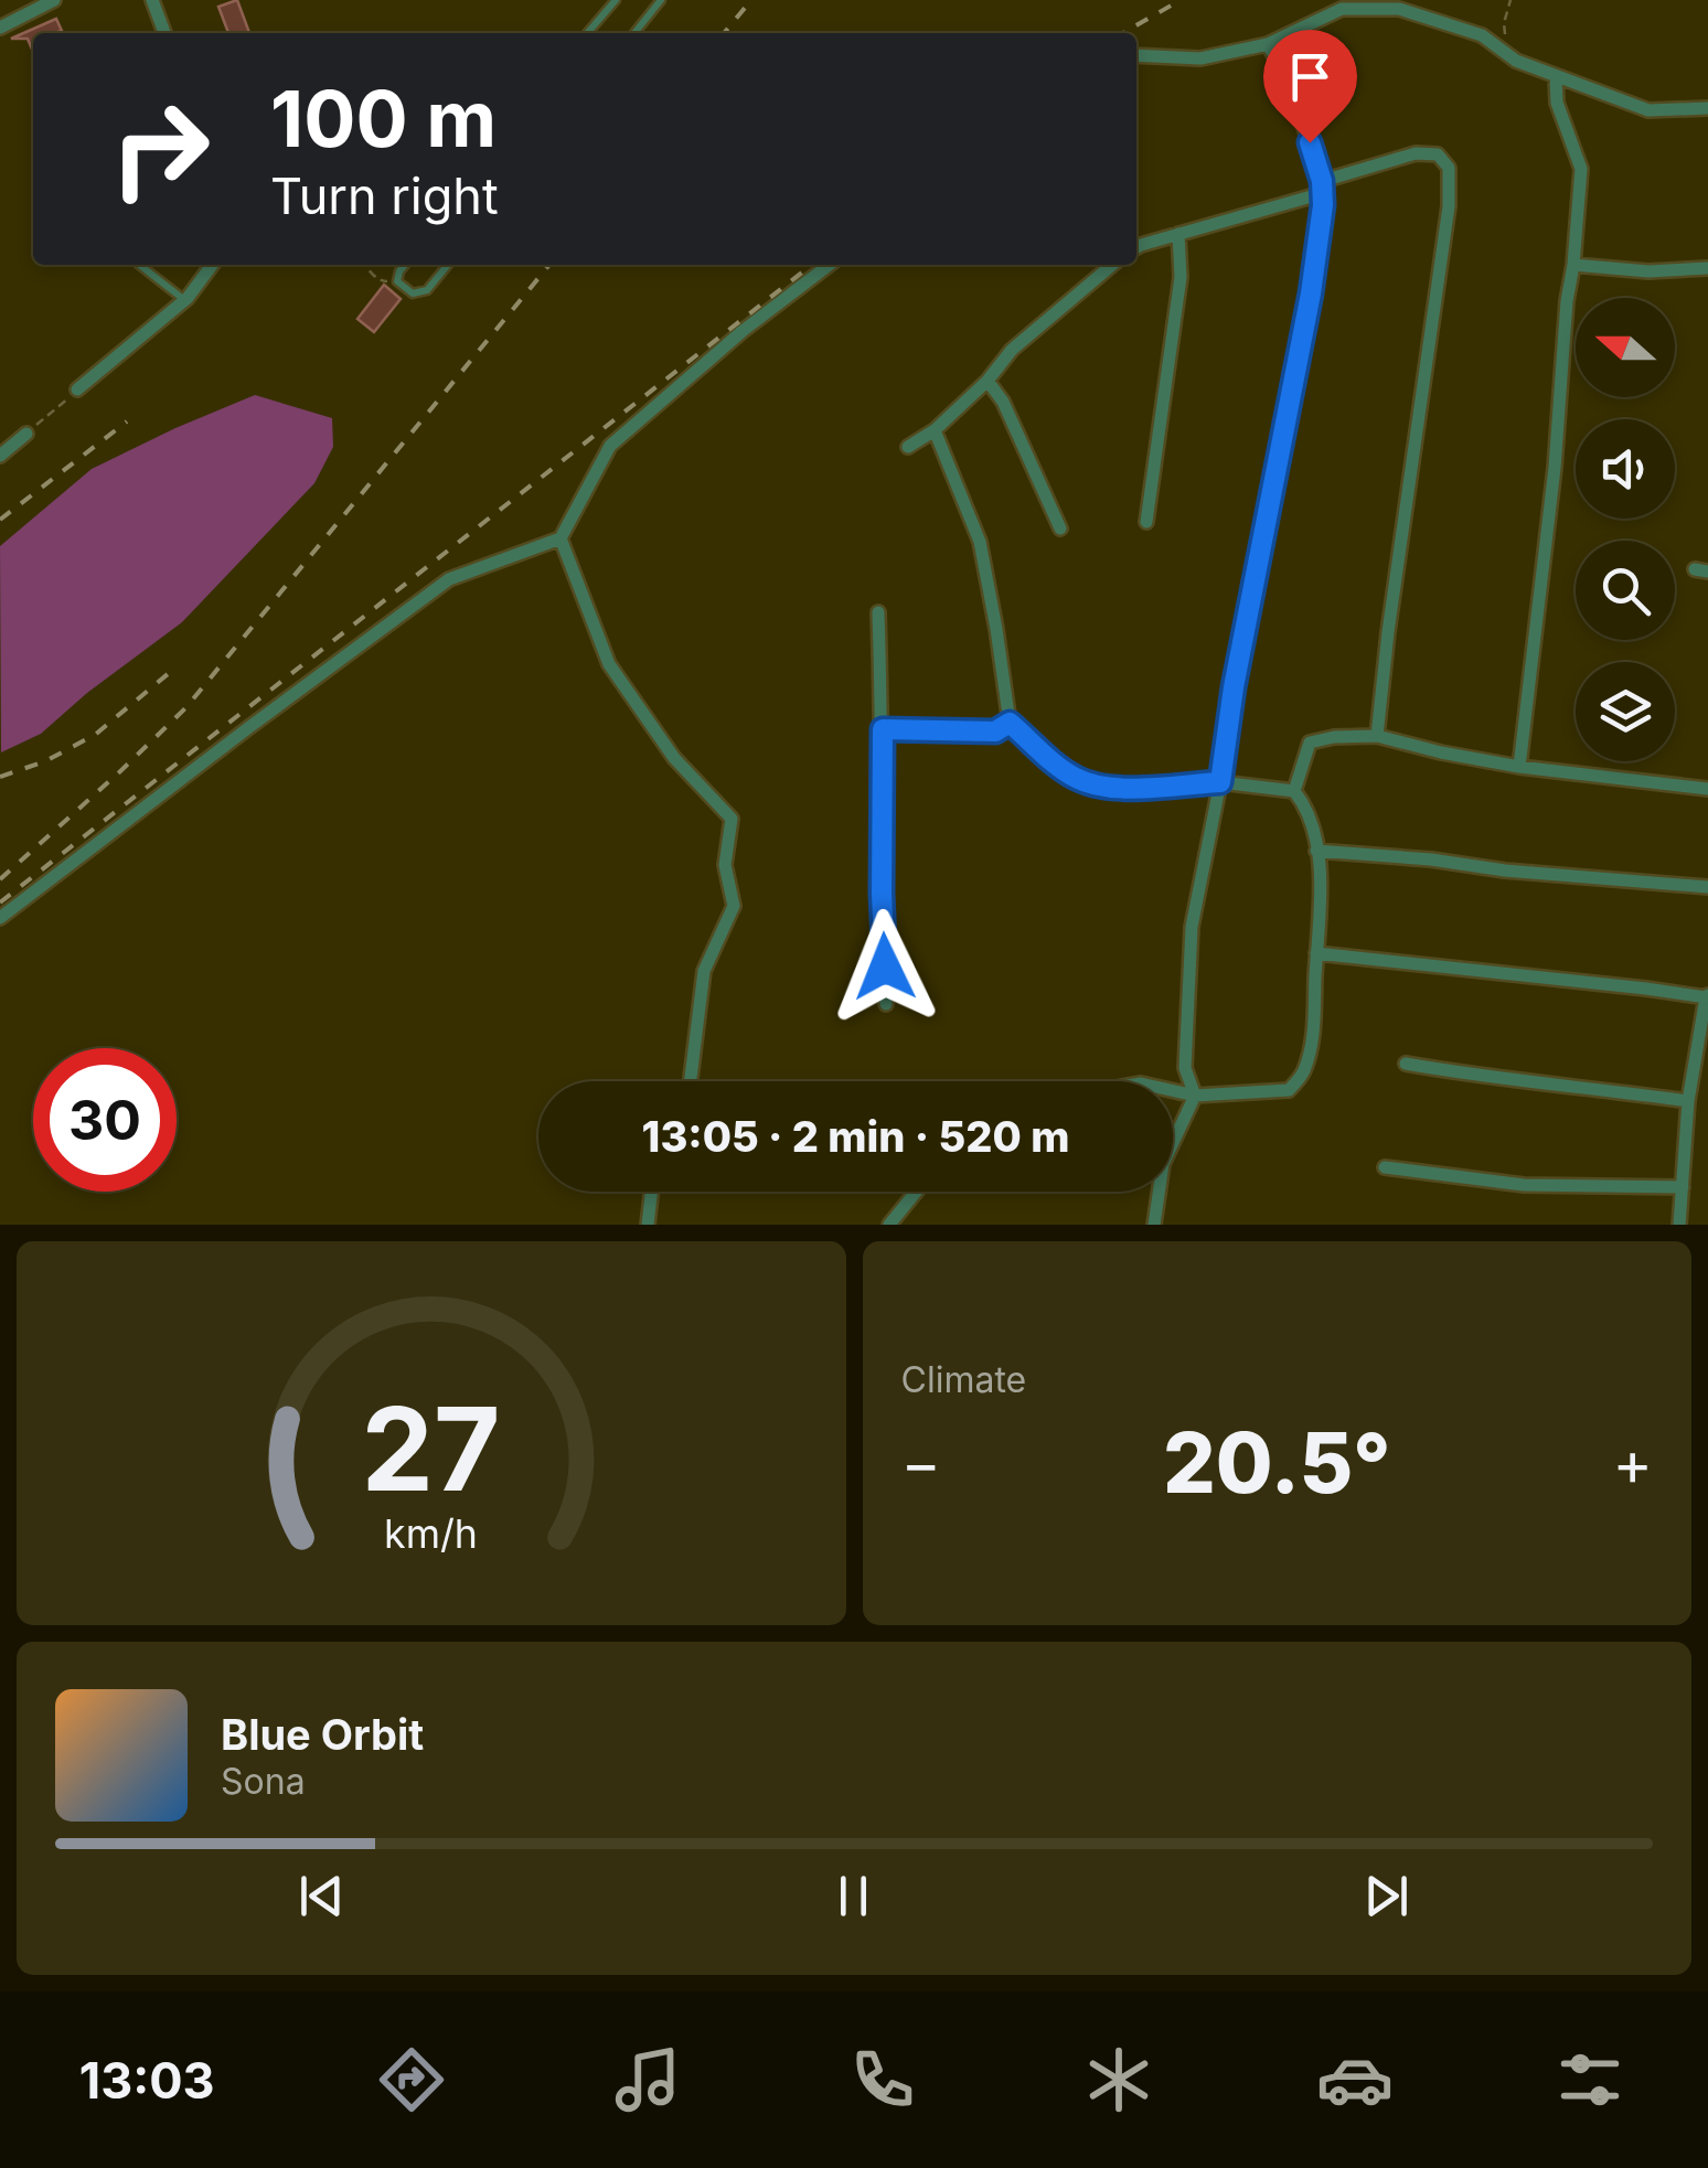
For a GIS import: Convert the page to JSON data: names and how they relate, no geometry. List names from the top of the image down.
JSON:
{
  "north": "left",
  "page": {
    "turn": ["100 m", "Turn right"],
    "limit": "30",
    "trip": "13:05 · 2 min · 520 m",
    "tile": "Climate",
    "heat": ["−", "20.5°", "+"],
    "song": ["Blue Orbit", "Sona"],
    "tabs": "13:03",
    "gauge": ["27", "km/h"]
  }
}
